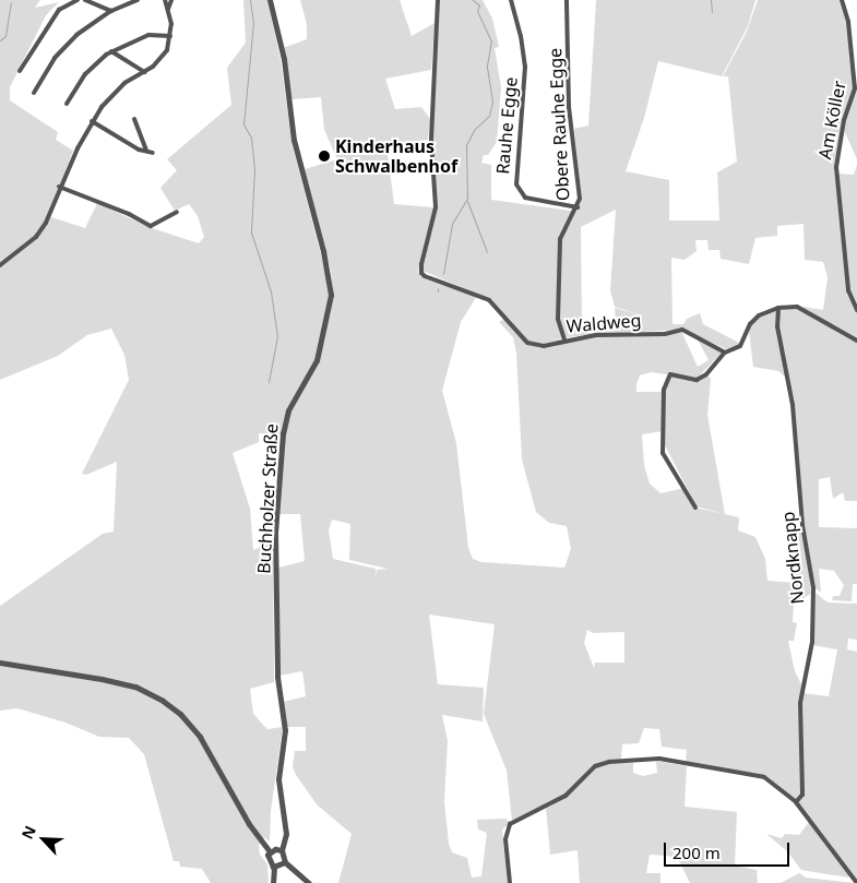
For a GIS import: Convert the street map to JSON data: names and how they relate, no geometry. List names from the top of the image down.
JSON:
{
  "streets": {
    "street": [
      "Am Köller",
      "Obere Rauhe Egge",
      "Rauhe Egge",
      "Waldweg",
      "Buchholzer Straße",
      "Nordknapp"
    ]
  },
  "crossings": [
    ["Obere Rauhe Egge", "Rauhe Egge"],
    ["Obere Rauhe Egge", "Waldweg"]
  ],
  "places": ["Kinderhaus Schwalbenhof"],
  "scale_bar": "200 m",
  "north": "top left"
}
